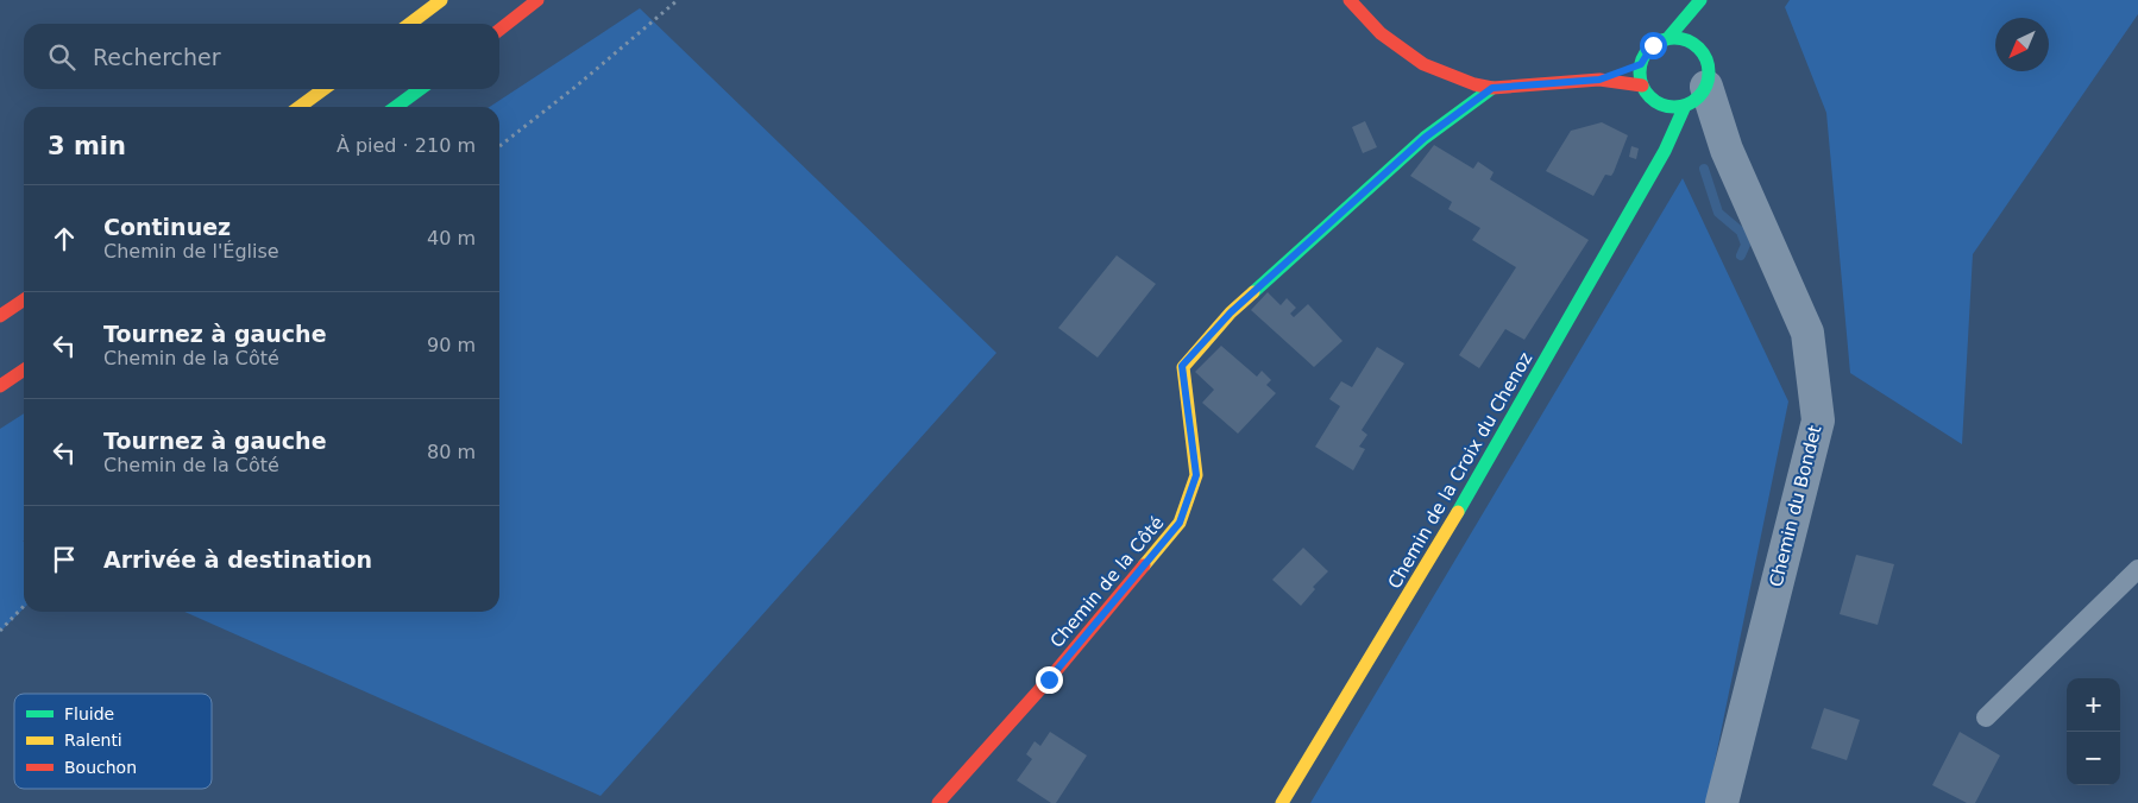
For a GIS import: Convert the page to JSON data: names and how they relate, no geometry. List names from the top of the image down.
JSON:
{
  "streets": {
    "main road": ["Chemin de la Croix du Chenoz", "Chemin de la Côté"],
    "street": ["Chemin du Bondet"]
  },
  "crossings": [
    ["Chemin de la Croix du Chenoz", "Chemin du Bondet"]
  ],
  "legend": ["Fluide", "Ralenti", "Bouchon"],
  "north": "bottom left",
  "page": {
    "search": "Rechercher",
    "heading": ["3 min", "À pied · 210 m"],
    "list": [
      ["Continuez", "Chemin de l'Église", "40 m"],
      ["Tournez à gauche", "Chemin de la Côté", "90 m"],
      ["Tournez à gauche", "Chemin de la Côté", "80 m"],
      "Arrivée à destination"
    ],
    "map_buttons": ["+", "−"]
  }
}
